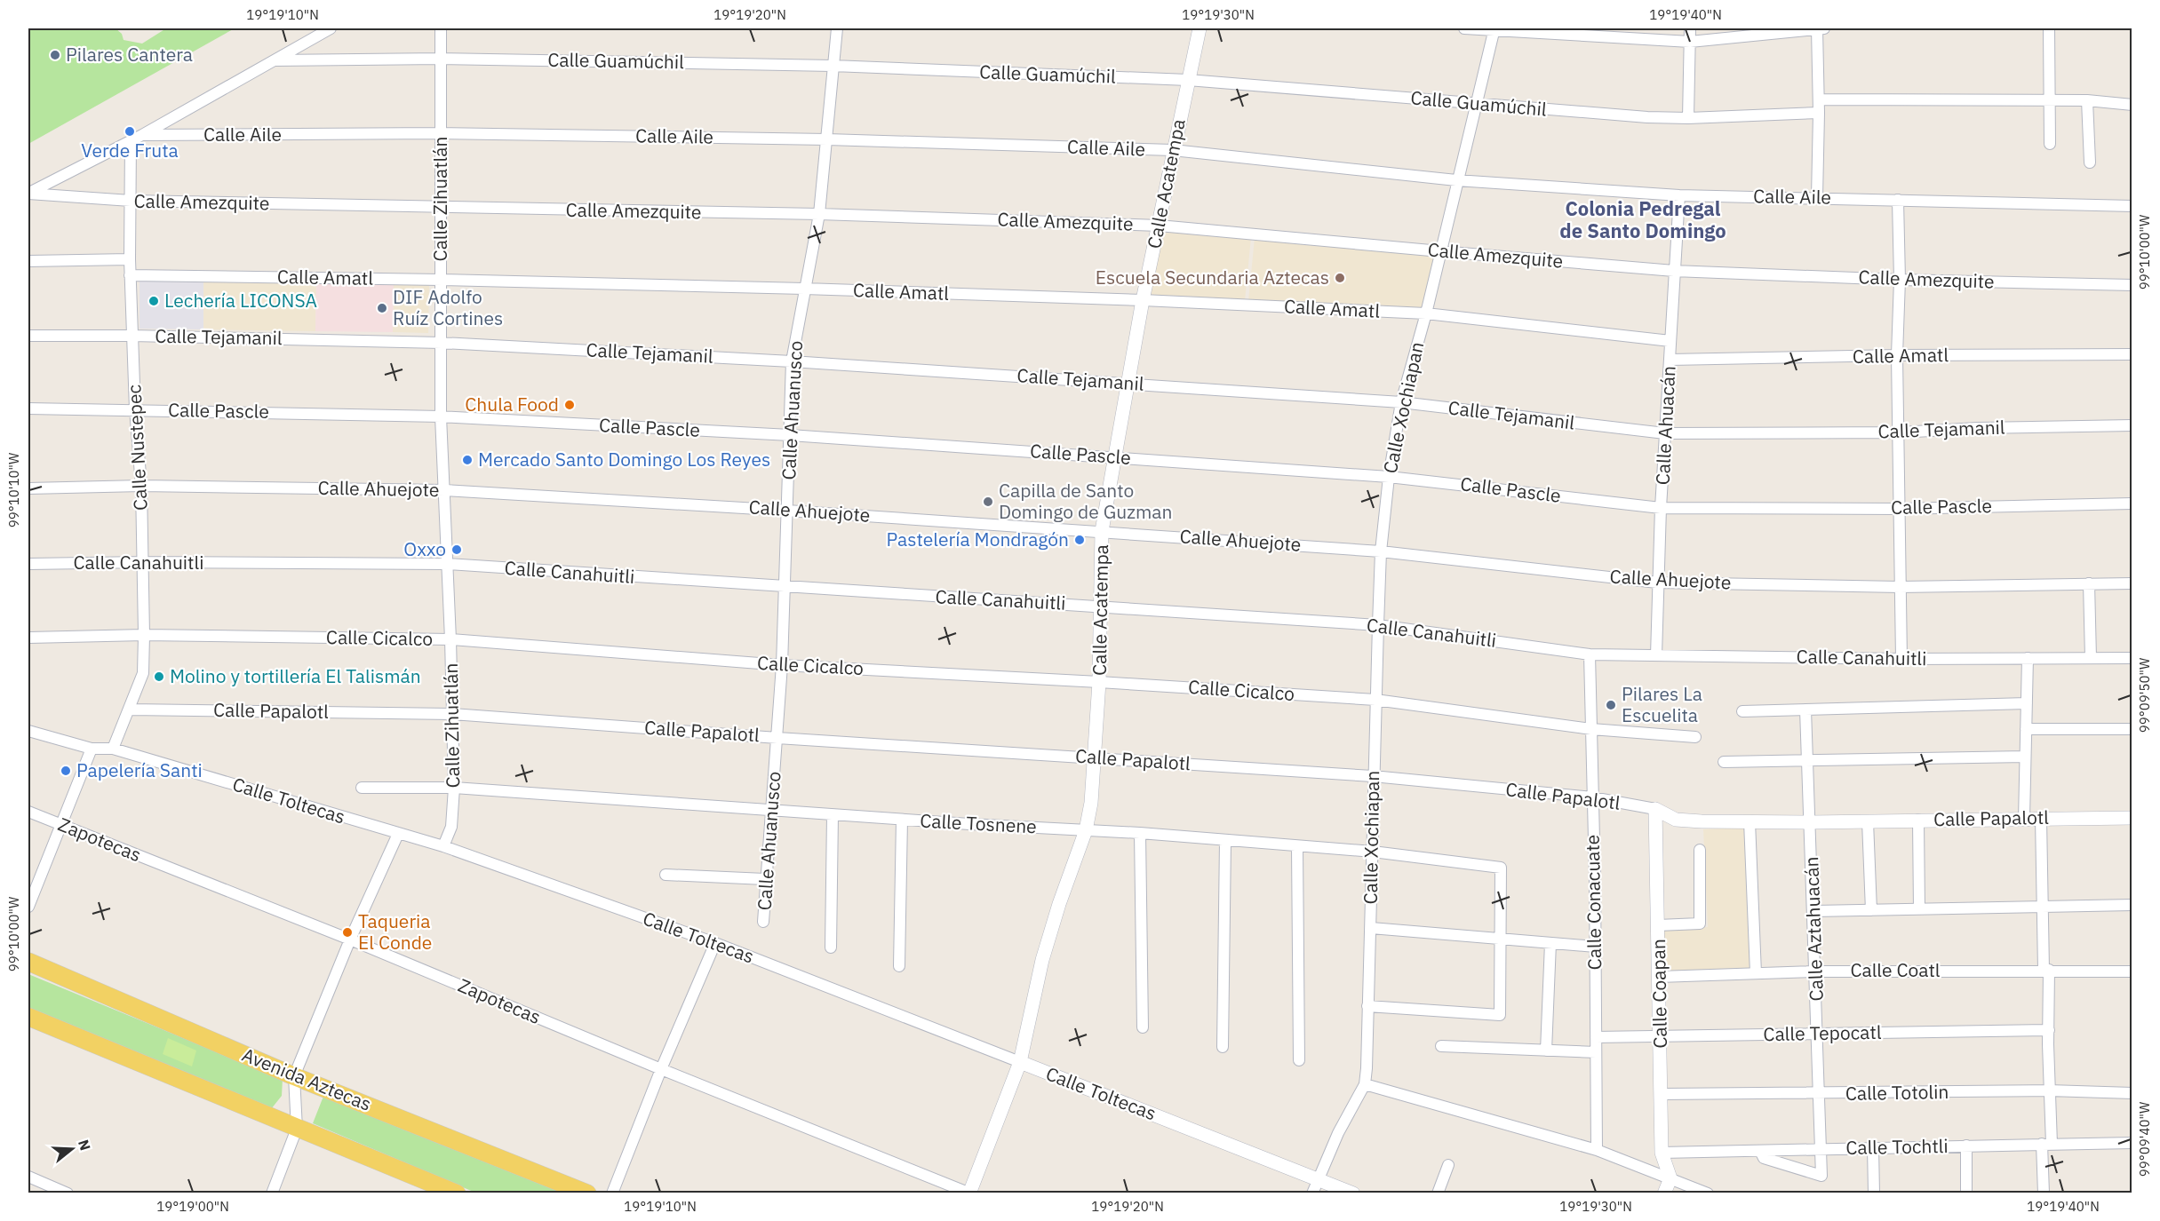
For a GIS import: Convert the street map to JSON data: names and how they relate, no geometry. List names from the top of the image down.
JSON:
{
  "streets": {
    "main road": ["Avenida Aztecas"],
    "street": [
      "Calle Guamúchil",
      "Calle Aile",
      "Calle Acatempa",
      "Calle Zihuatlán",
      "Calle Amezquite",
      "Calle Amatl",
      "Calle Tejamanil",
      "Calle Xochiapan",
      "Calle Ahuanusco",
      "Calle Pascle",
      "Calle Ahuacán",
      "Calle Nustepec",
      "Calle Ahuejote",
      "Calle Canahuitli",
      "Calle Cicalco",
      "Calle Papalotl",
      "Calle Toltecas",
      "Calle Tosnene",
      "Zapotecas",
      "Calle Conacuate",
      "Calle Aztahuacán",
      "Calle Coatl",
      "Calle Coapan",
      "Calle Tepocatl",
      "Calle Totolin",
      "Calle Tochtli"
    ]
  },
  "crossings": [
    ["Calle Guamúchil", "Calle Acatempa"],
    ["Calle Guamúchil", "Calle Zihuatlán"],
    ["Calle Guamúchil", "Calle Xochiapan"],
    ["Calle Guamúchil", "Calle Ahuanusco"],
    ["Calle Aile", "Calle Acatempa"],
    ["Calle Aile", "Calle Zihuatlán"],
    ["Calle Aile", "Calle Xochiapan"],
    ["Calle Aile", "Calle Ahuanusco"],
    ["Calle Aile", "Calle Ahuacán"],
    ["Calle Acatempa", "Calle Amezquite"],
    ["Calle Acatempa", "Calle Amatl"],
    ["Calle Acatempa", "Calle Tejamanil"],
    ["Calle Acatempa", "Calle Pascle"],
    ["Calle Acatempa", "Calle Ahuejote"],
    ["Calle Acatempa", "Calle Canahuitli"],
    ["Calle Acatempa", "Calle Cicalco"],
    ["Calle Acatempa", "Calle Papalotl"],
    ["Calle Acatempa", "Calle Toltecas"],
    ["Calle Acatempa", "Calle Tosnene"],
    ["Calle Acatempa", "Zapotecas"],
    ["Calle Zihuatlán", "Calle Amezquite"],
    ["Calle Zihuatlán", "Calle Amatl"],
    ["Calle Zihuatlán", "Calle Tejamanil"],
    ["Calle Zihuatlán", "Calle Pascle"],
    ["Calle Zihuatlán", "Calle Ahuejote"],
    ["Calle Zihuatlán", "Calle Canahuitli"],
    ["Calle Zihuatlán", "Calle Cicalco"],
    ["Calle Zihuatlán", "Calle Papalotl"],
    ["Calle Zihuatlán", "Calle Toltecas"],
    ["Calle Zihuatlán", "Calle Tosnene"],
    ["Calle Amezquite", "Calle Xochiapan"],
    ["Calle Amezquite", "Calle Ahuanusco"],
    ["Calle Amezquite", "Calle Ahuacán"],
    ["Calle Amezquite", "Calle Nustepec"],
    ["Calle Amatl", "Calle Xochiapan"],
    ["Calle Amatl", "Calle Ahuanusco"],
    ["Calle Amatl", "Calle Ahuacán"],
    ["Calle Amatl", "Calle Nustepec"],
    ["Calle Tejamanil", "Calle Xochiapan"],
    ["Calle Tejamanil", "Calle Ahuanusco"],
    ["Calle Tejamanil", "Calle Ahuacán"],
    ["Calle Tejamanil", "Calle Nustepec"],
    ["Calle Xochiapan", "Calle Pascle"],
    ["Calle Xochiapan", "Calle Ahuejote"],
    ["Calle Xochiapan", "Calle Canahuitli"],
    ["Calle Xochiapan", "Calle Cicalco"],
    ["Calle Xochiapan", "Calle Papalotl"],
    ["Calle Xochiapan", "Calle Tosnene"],
    ["Calle Ahuanusco", "Calle Pascle"],
    ["Calle Ahuanusco", "Calle Ahuejote"],
    ["Calle Ahuanusco", "Calle Canahuitli"],
    ["Calle Ahuanusco", "Calle Cicalco"],
    ["Calle Ahuanusco", "Calle Papalotl"],
    ["Calle Ahuanusco", "Calle Tosnene"],
    ["Calle Pascle", "Calle Ahuacán"],
    ["Calle Pascle", "Calle Nustepec"],
    ["Calle Ahuacán", "Calle Ahuejote"],
    ["Calle Ahuacán", "Calle Canahuitli"],
    ["Calle Nustepec", "Calle Ahuejote"],
    ["Calle Nustepec", "Calle Canahuitli"],
    ["Calle Nustepec", "Calle Cicalco"],
    ["Calle Nustepec", "Calle Papalotl"],
    ["Calle Nustepec", "Calle Toltecas"],
    ["Calle Canahuitli", "Calle Conacuate"],
    ["Calle Cicalco", "Calle Conacuate"],
    ["Calle Papalotl", "Calle Conacuate"],
    ["Calle Papalotl", "Calle Aztahuacán"],
    ["Calle Papalotl", "Calle Coapan"],
    ["Calle Conacuate", "Calle Tepocatl"],
    ["Calle Aztahuacán", "Calle Coatl"],
    ["Calle Aztahuacán", "Calle Tepocatl"],
    ["Calle Aztahuacán", "Calle Totolin"],
    ["Calle Aztahuacán", "Calle Tochtli"],
    ["Calle Coatl", "Calle Coapan"],
    ["Calle Coapan", "Calle Tepocatl"],
    ["Calle Coapan", "Calle Totolin"],
    ["Calle Coapan", "Calle Tochtli"]
  ],
  "districts": ["Colonia Pedregal de Santo Domingo"],
  "places": [
    "Pilares Cantera",
    "Verde Fruta",
    "Escuela Secundaria Aztecas",
    "Lechería LICONSA",
    "DIF Adolfo Ruíz Cortines",
    "Chula Food",
    "Mercado Santo Domingo Los Reyes",
    "Capilla de Santo Domingo de Guzman",
    "Pastelería Mondragón",
    "Oxxo",
    "Molino y tortillería El Talismán",
    "Pilares La Escuelita",
    "Papelería Santi",
    "Taqueria El Conde"
  ],
  "north": "right",
  "coordinates": [
    "19°19'10\"N",
    "19°19'20\"N",
    "19°19'30\"N",
    "19°19'40\"N",
    "99°10'00\"W",
    "99°10'10\"W",
    "99°09'50\"W",
    "99°09'40\"W",
    "19°19'00\"N"
  ]
}
